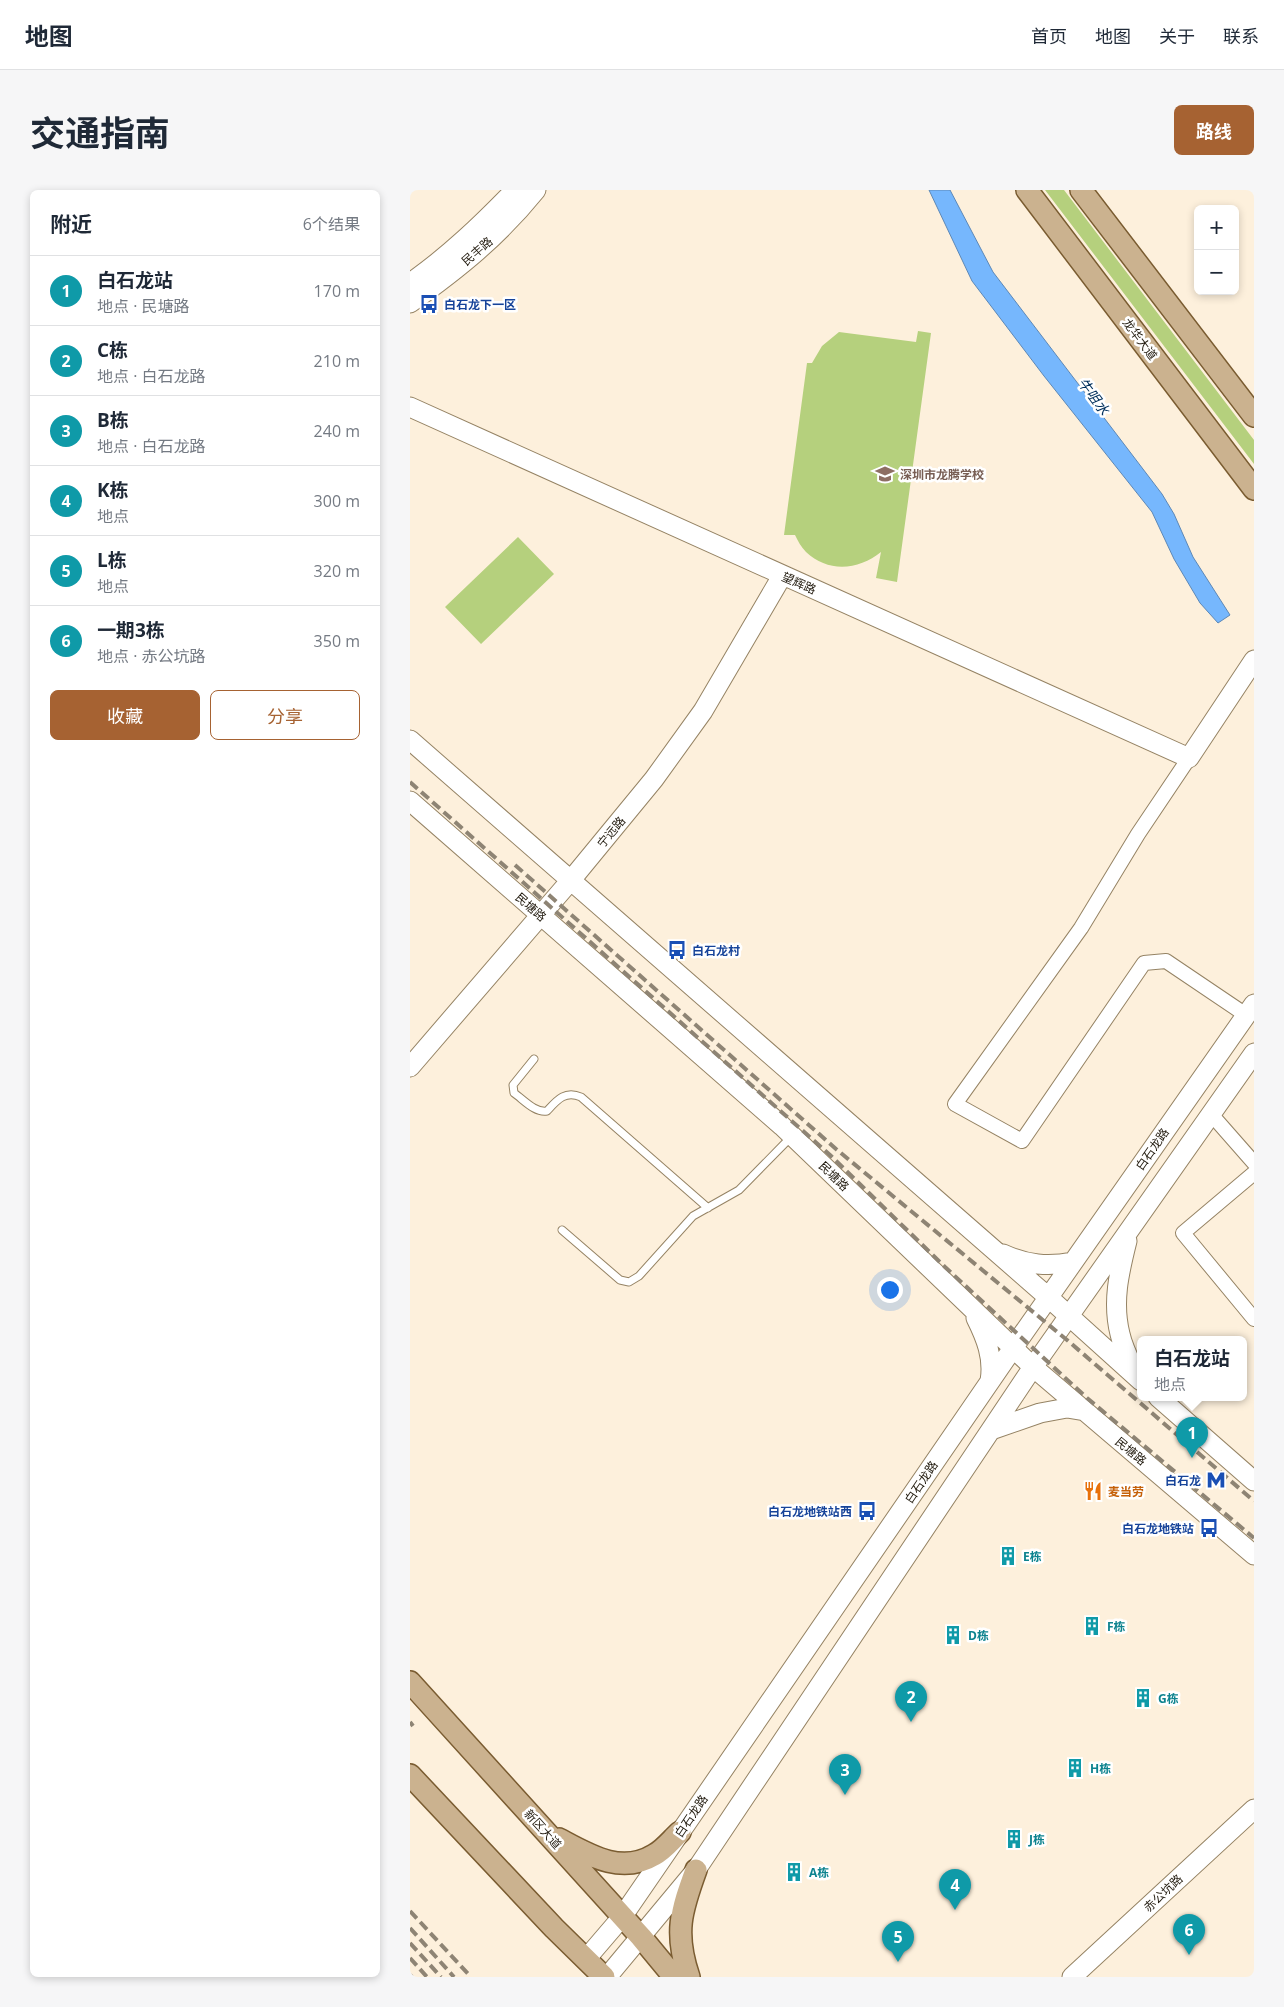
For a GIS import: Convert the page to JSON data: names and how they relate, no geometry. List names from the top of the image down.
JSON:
{
  "streets": {
    "main road": [
      "民丰路",
      "龙华大道",
      "望辉路",
      "宁远路",
      "民塘路",
      "白石龙路",
      "新区大道",
      "赤公坑路"
    ]
  },
  "crossings": [
    ["望辉路", "宁远路"],
    ["宁远路", "民塘路"],
    ["民塘路", "白石龙路"],
    ["白石龙路", "新区大道"]
  ],
  "water": ["牛咀水"],
  "places": {
    "bus stop": [
      "白石龙下一区",
      "白石龙村",
      "白石龙地铁站西",
      "白石龙地铁站"
    ],
    "school or university": ["深圳市龙腾学校"],
    "metro station": ["白石龙"],
    "restaurant": ["麦当劳"],
    "building": [
      "E栋",
      "F栋",
      "D栋",
      "G栋",
      "H栋",
      "J栋",
      "A栋"
    ]
  },
  "page": {
    "header": "地图",
    "nav": [
      "首页",
      "地图",
      "关于",
      "联系"
    ],
    "title": "交通指南",
    "buttons": [
      "路线",
      ["收藏", "分享"]
    ],
    "heading": ["附近", "6个结果"],
    "map_buttons": ["+", "−"],
    "list": [
      {
        "mark": "1",
        "name": "白石龙站",
        "note": "地点 · 民塘路",
        "value": "170 m"
      },
      {
        "mark": "2",
        "name": "C栋",
        "note": "地点 · 白石龙路",
        "value": "210 m"
      },
      {
        "mark": "3",
        "name": "B栋",
        "note": "地点 · 白石龙路",
        "value": "240 m"
      },
      {
        "mark": "4",
        "name": "K栋",
        "note": "地点",
        "value": "300 m"
      },
      {
        "mark": "5",
        "name": "L栋",
        "note": "地点",
        "value": "320 m"
      },
      {
        "mark": "6",
        "name": "一期3栋",
        "note": "地点 · 赤公坑路",
        "value": "350 m"
      }
    ],
    "popup": ["白石龙站", "地点"],
    "pins": [
      "1",
      "2",
      "3",
      "4",
      "6",
      "5"
    ]
  }
}
